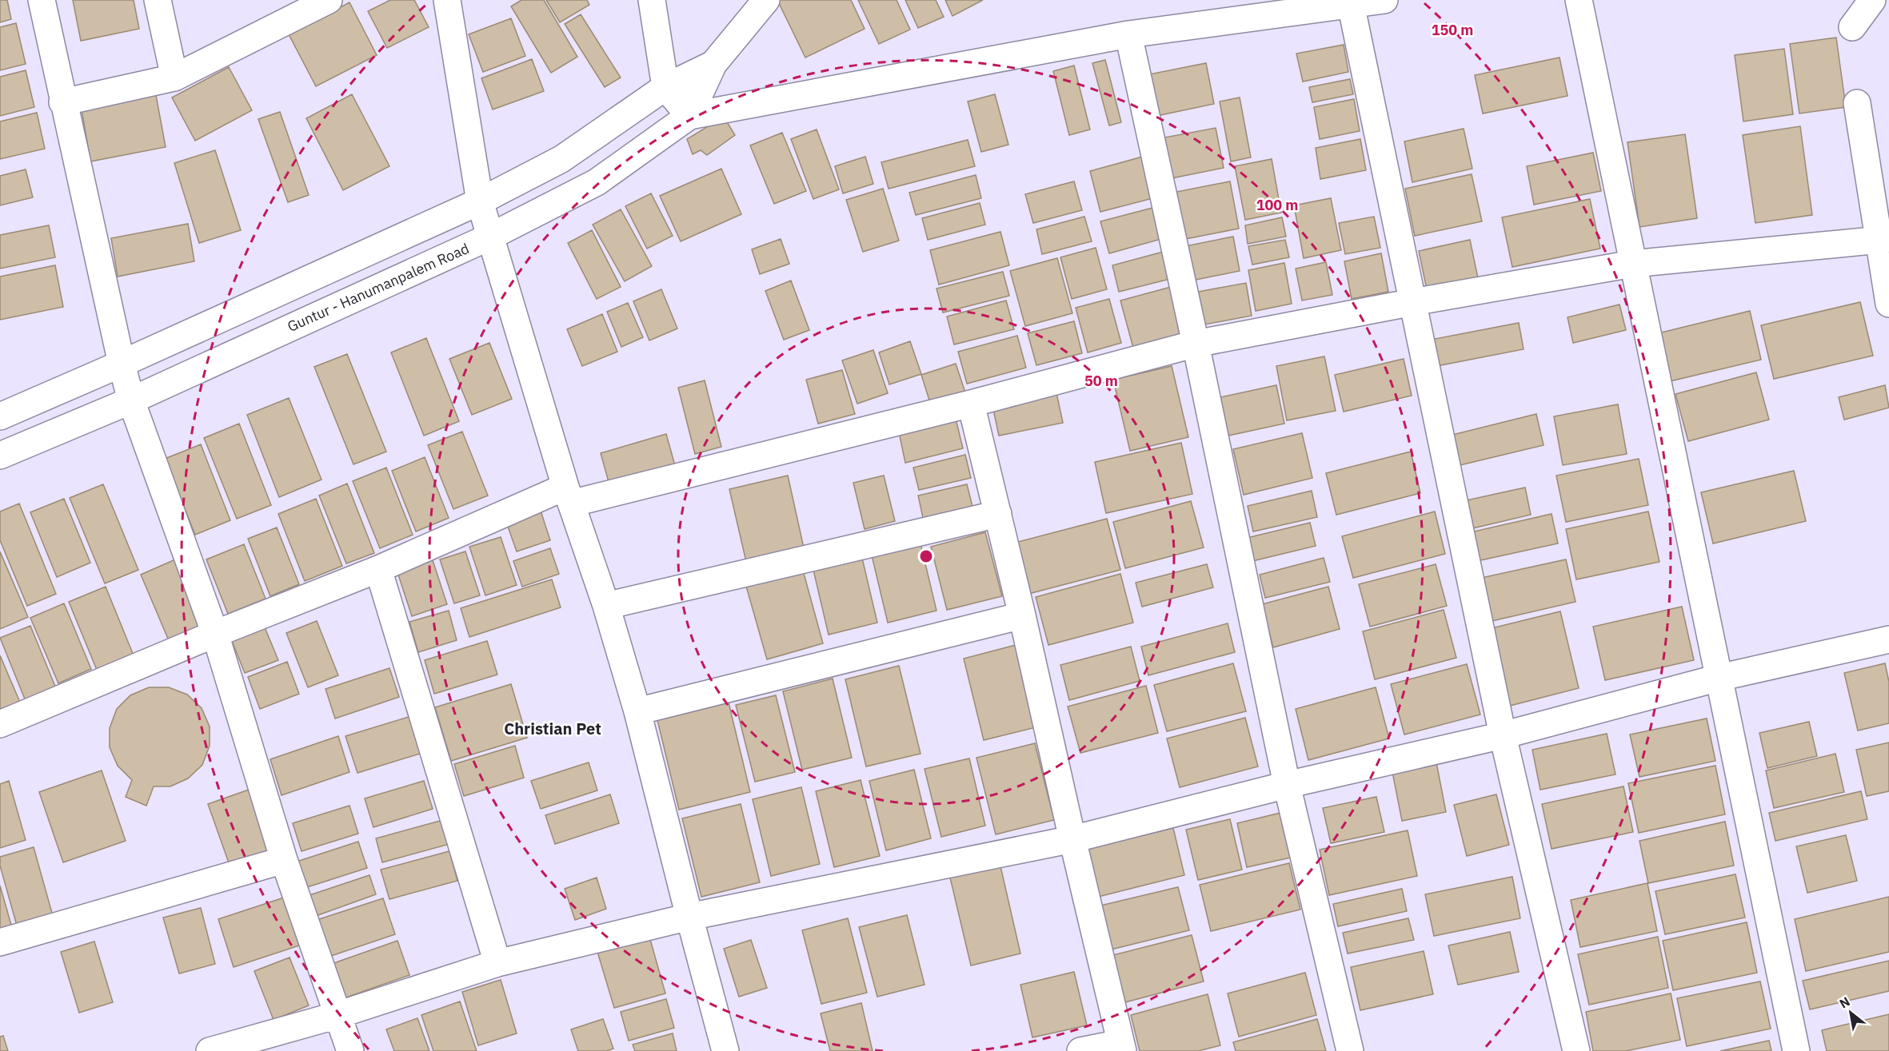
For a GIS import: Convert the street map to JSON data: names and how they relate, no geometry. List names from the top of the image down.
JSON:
{
  "streets": {
    "street": ["Guntur - Hanumanpalem Road"]
  },
  "districts": ["Christian Pet"],
  "north": "top left",
  "rings": ["150 m", "100 m", "50 m"]
}
